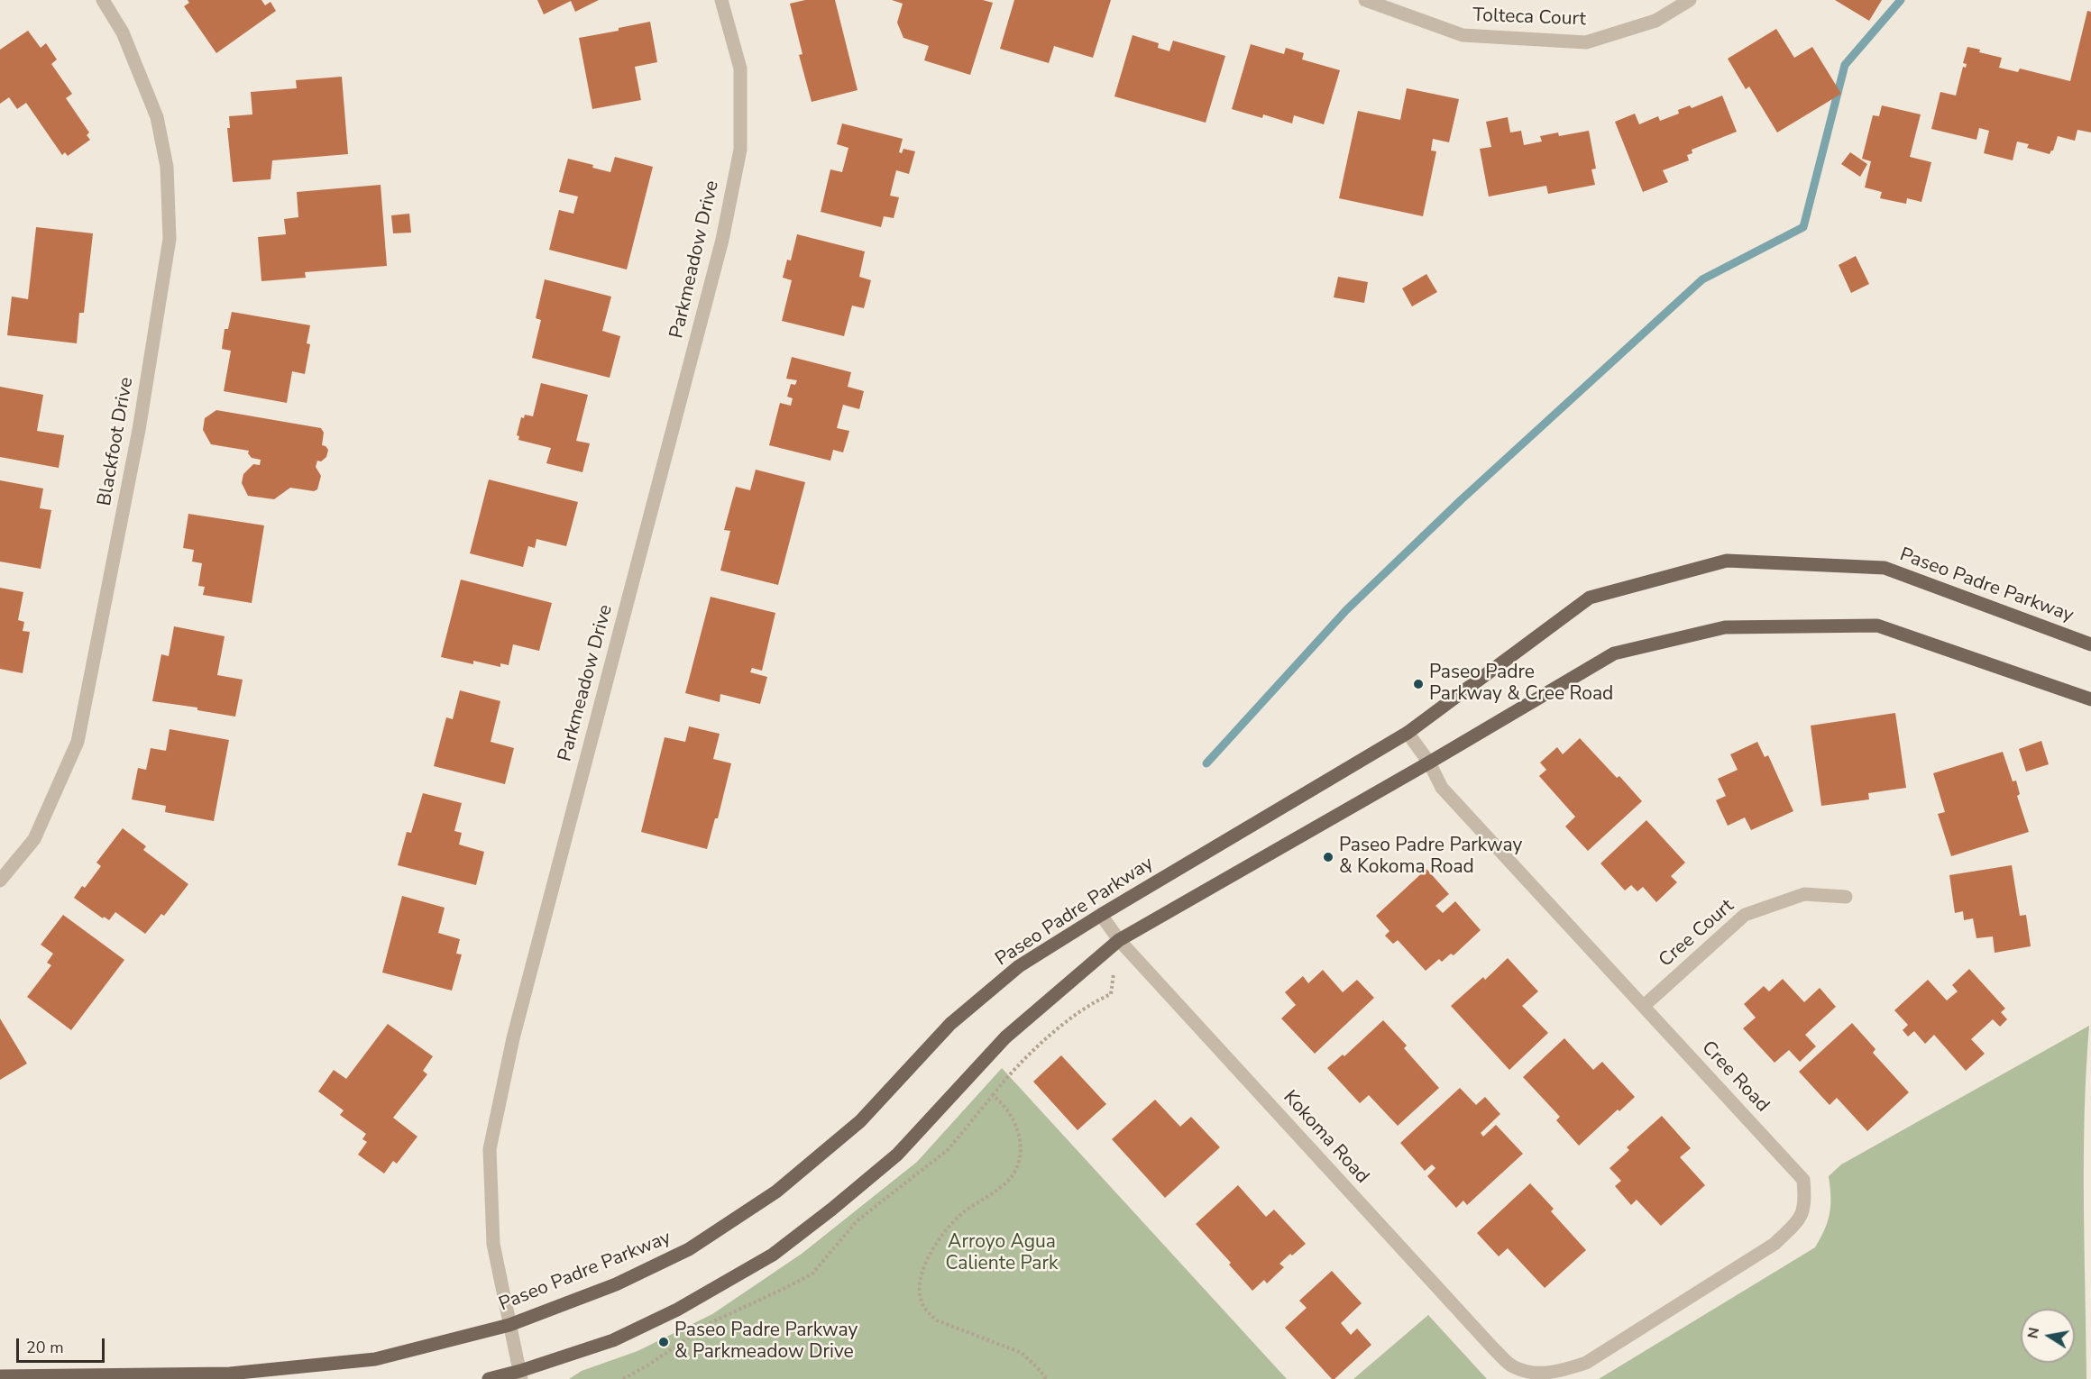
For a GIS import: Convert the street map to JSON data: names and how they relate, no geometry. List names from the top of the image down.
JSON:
{
  "streets": {
    "main road": ["Paseo Padre Parkway"],
    "street": [
      "Tolteca Court",
      "Parkmeadow Drive",
      "Blackfoot Drive",
      "Cree Court",
      "Cree Road",
      "Kokoma Road"
    ]
  },
  "crossings": [
    ["Parkmeadow Drive", "Paseo Padre Parkway"],
    ["Paseo Padre Parkway", "Cree Road"],
    ["Paseo Padre Parkway", "Kokoma Road"],
    ["Cree Court", "Cree Road"],
    ["Cree Road", "Kokoma Road"]
  ],
  "parks": ["Arroyo Agua Caliente Park"],
  "places": ["Paseo Padre Parkway & Cree Road", "Paseo Padre Parkway & Kokoma Road", "Paseo Padre Parkway & Parkmeadow Drive"],
  "scale_bar": "20 m",
  "north": "left"
}
